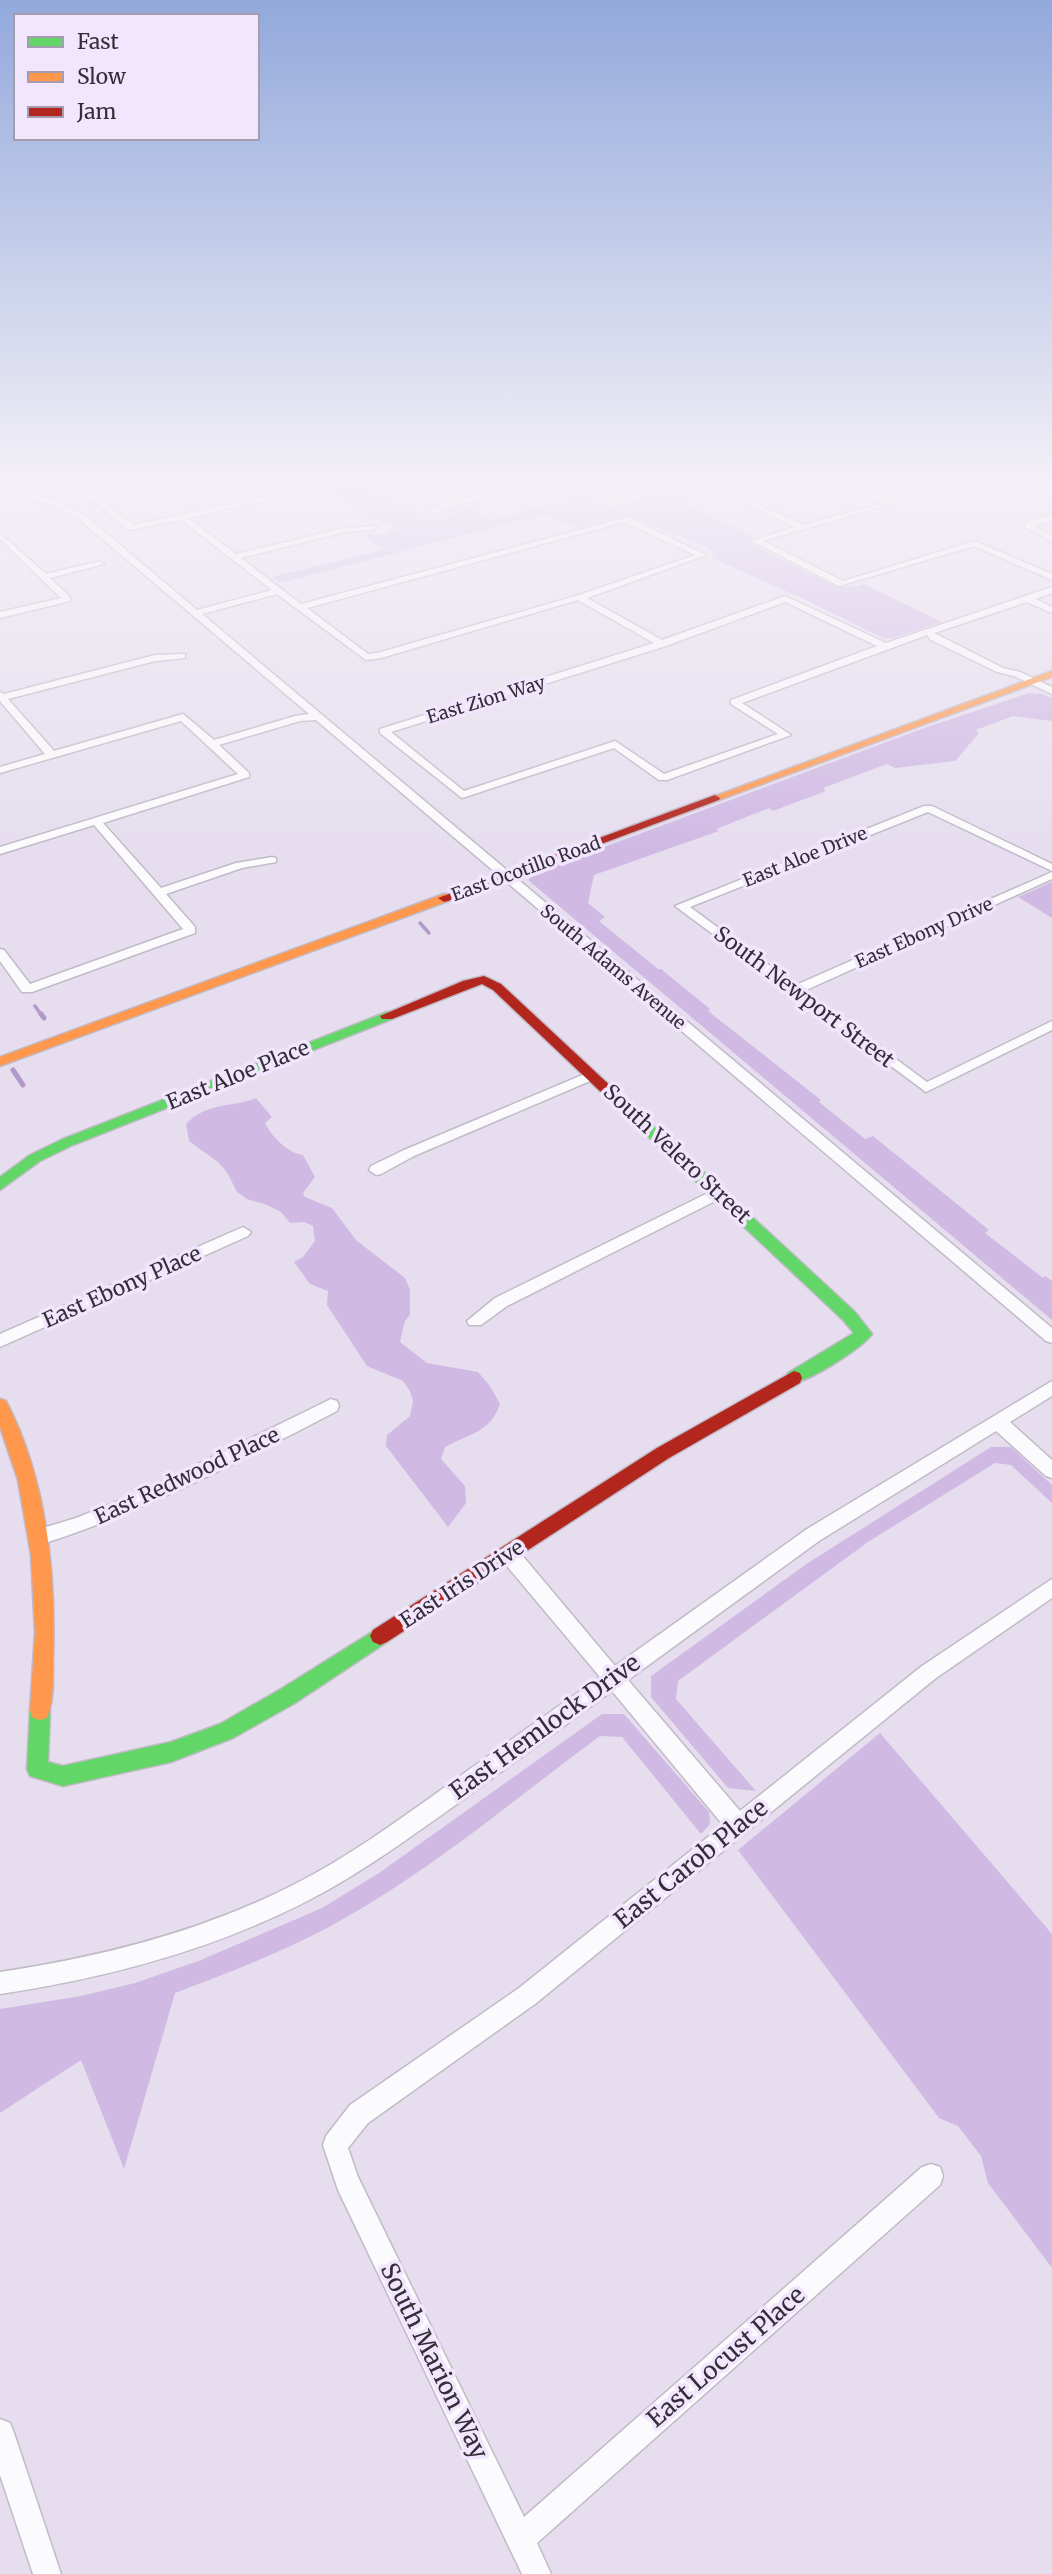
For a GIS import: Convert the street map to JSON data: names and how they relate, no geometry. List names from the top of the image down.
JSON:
{
  "streets": {
    "main road": [
      "East Ocotillo Road",
      "East Aloe Place",
      "South Velero Street",
      "East Iris Drive"
    ],
    "street": [
      "East Zion Way",
      "East Aloe Drive",
      "East Ebony Drive",
      "South Adams Avenue",
      "South Newport Street",
      "East Ebony Place",
      "East Redwood Place",
      "East Hemlock Drive",
      "East Carob Place",
      "East Locust Place",
      "South Marion Way"
    ]
  },
  "crossings": [
    ["East Aloe Drive", "South Newport Street"],
    ["East Ocotillo Road", "South Adams Avenue"],
    ["East Ebony Drive", "South Newport Street"],
    ["East Aloe Place", "South Velero Street"],
    ["South Velero Street", "East Iris Drive"],
    ["East Redwood Place", "East Iris Drive"],
    ["East Carob Place", "South Marion Way"],
    ["East Locust Place", "South Marion Way"]
  ],
  "legend": ["Fast", "Slow", "Jam"]
}
